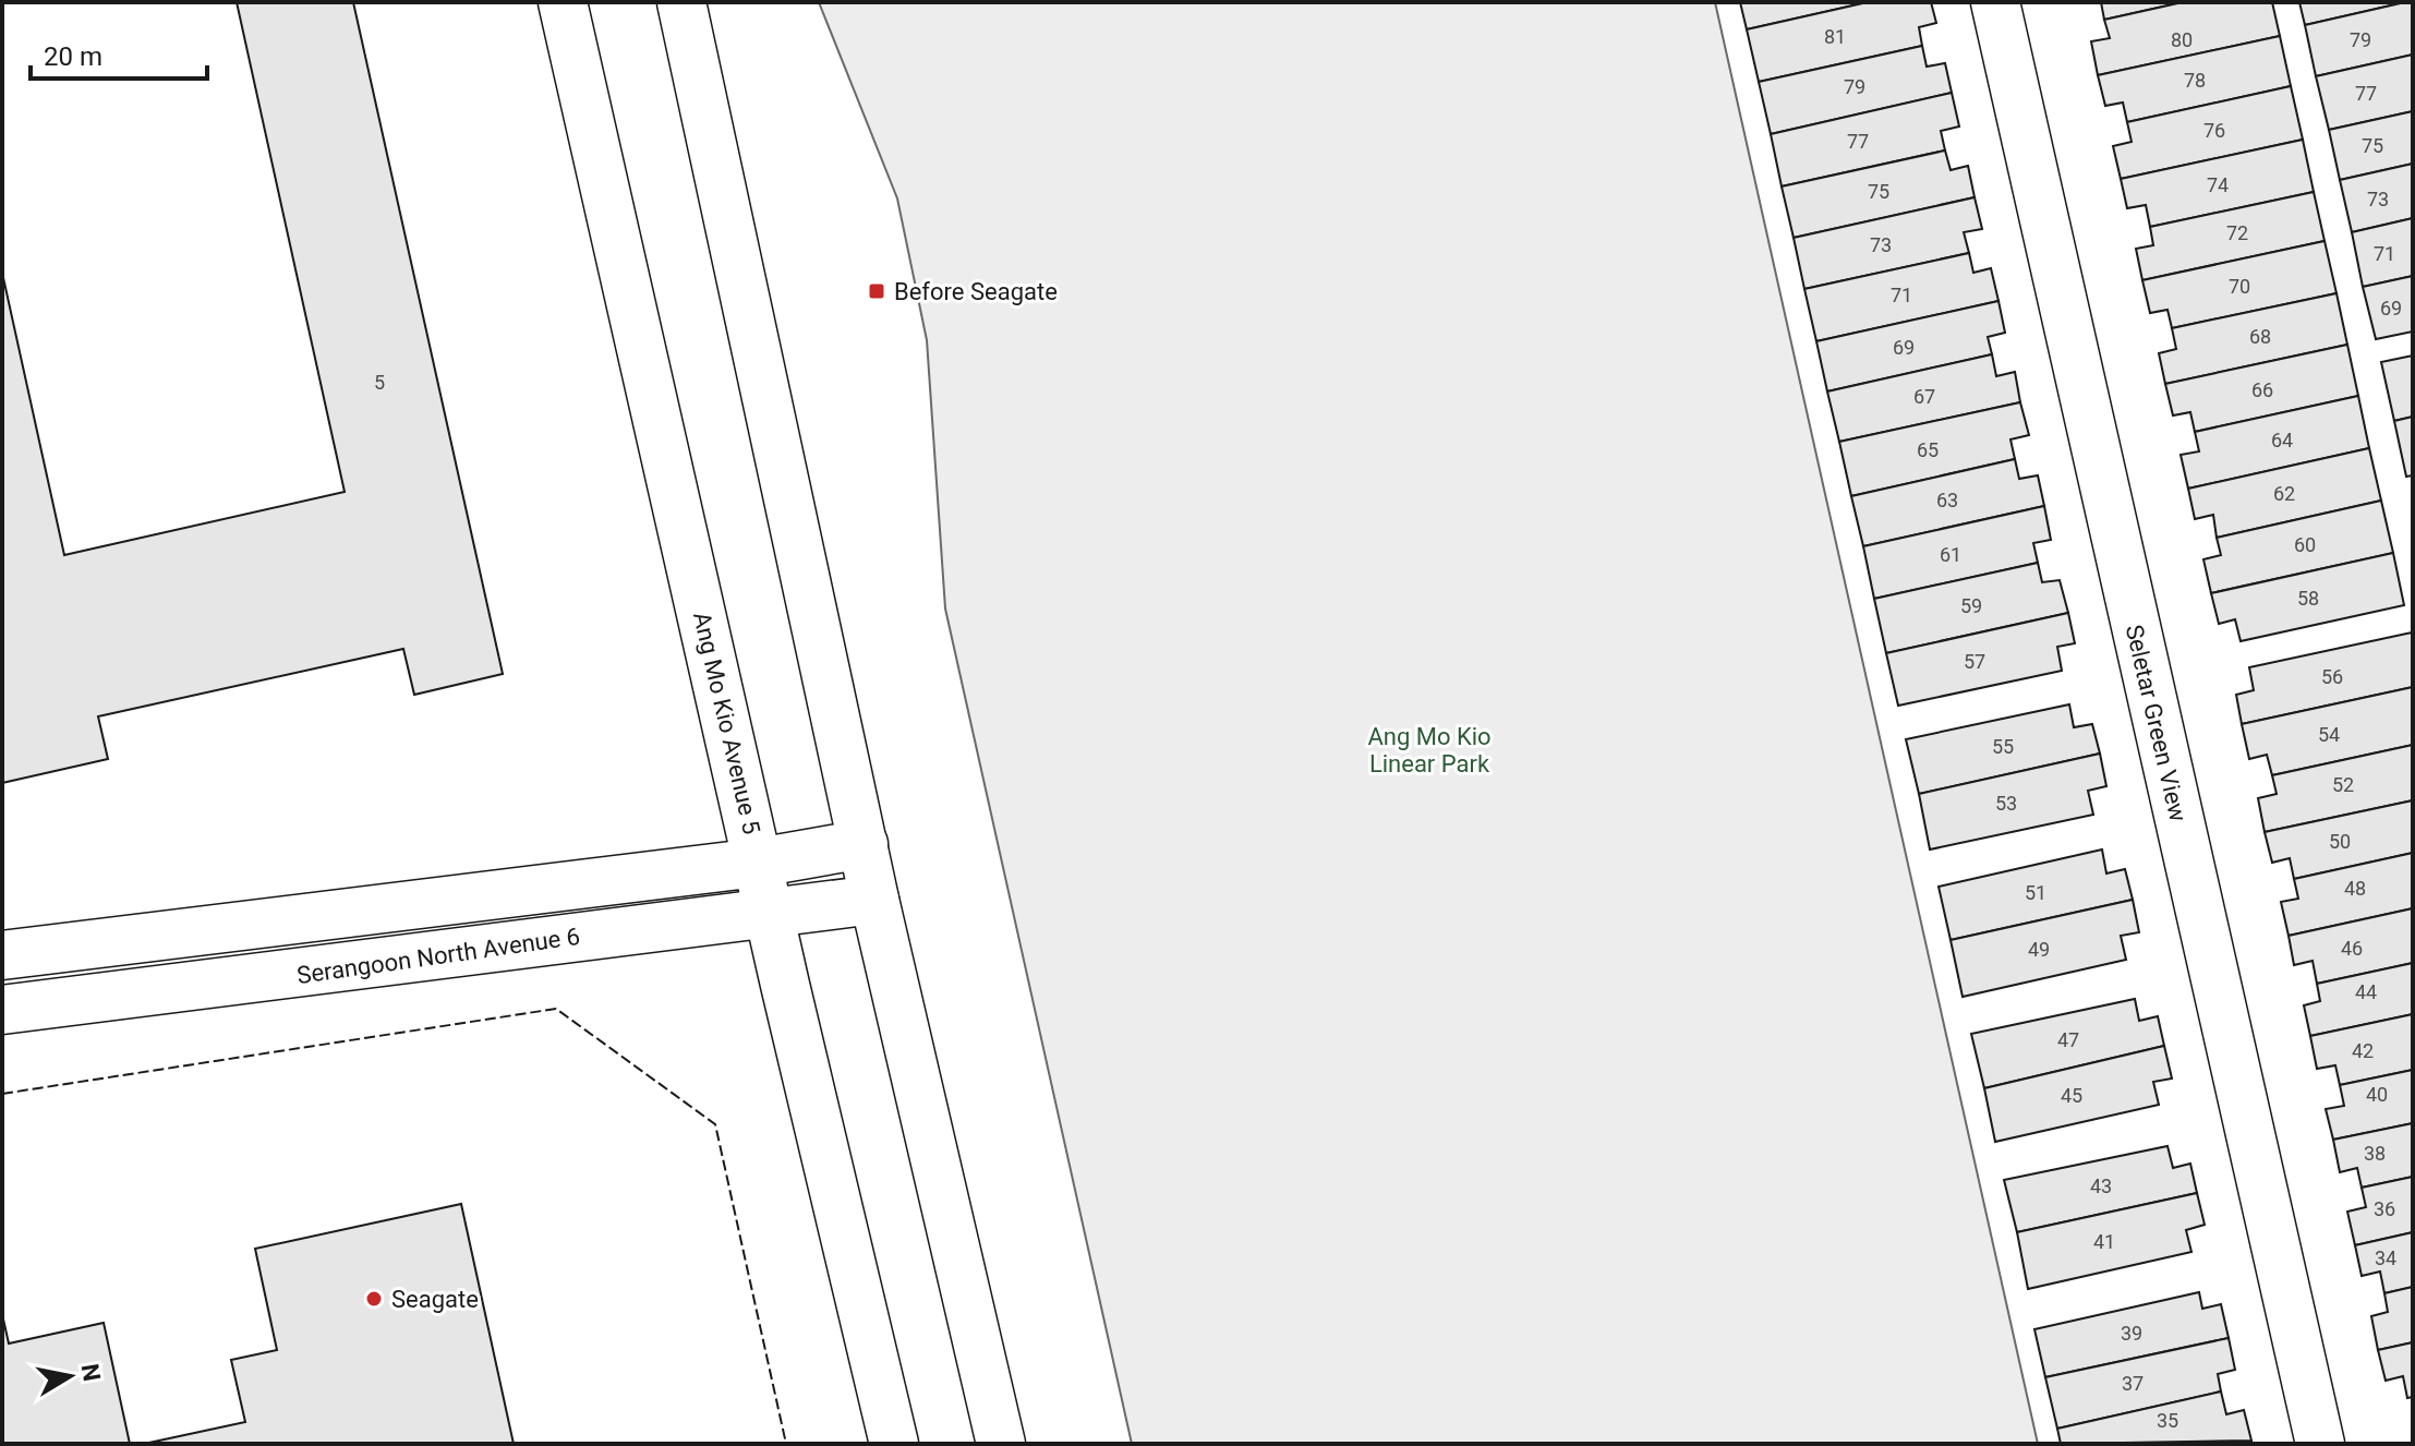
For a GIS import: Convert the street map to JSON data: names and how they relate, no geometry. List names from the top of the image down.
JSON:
{
  "streets": {
    "street": ["Ang Mo Kio Avenue 5", "Seletar Green View", "Serangoon North Avenue 6"]
  },
  "crossings": [
    ["Ang Mo Kio Avenue 5", "Serangoon North Avenue 6"]
  ],
  "parks": ["Ang Mo Kio Linear Park"],
  "places": {
    "transit": ["Before Seagate"],
    "other": ["Seagate"]
  },
  "house_numbers": [
    "81",
    "80",
    "79",
    "78",
    "79",
    "77",
    "76",
    "77",
    "75",
    "74",
    "75",
    "73",
    "72",
    "73",
    "71",
    "70",
    "71",
    "69",
    "68",
    "69",
    "5",
    "66",
    "67",
    "64",
    "65",
    "62",
    "63",
    "60",
    "61",
    "58",
    "59",
    "57",
    "56",
    "54",
    "55",
    "52",
    "53",
    "50",
    "48",
    "51",
    "46",
    "49",
    "44",
    "47",
    "42",
    "40",
    "45",
    "38",
    "43",
    "36",
    "41",
    "34",
    "39",
    "37",
    "35"
  ],
  "scale_bar": "20 m",
  "north": "right"
}
